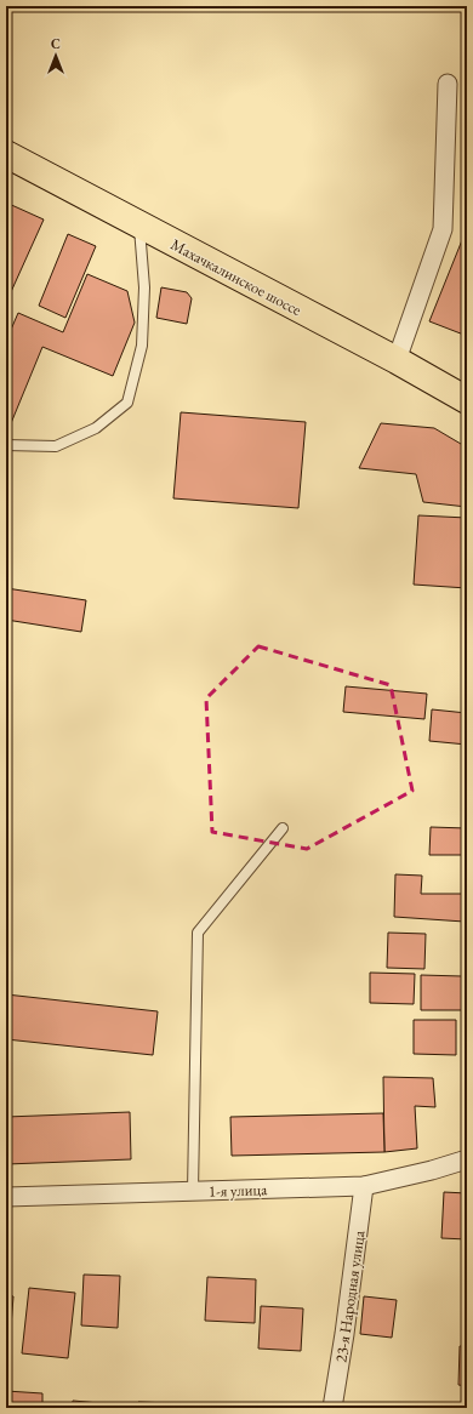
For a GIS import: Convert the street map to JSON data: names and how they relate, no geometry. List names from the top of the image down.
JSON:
{
  "streets": {
    "highway": ["Махачкалинское шоссе"],
    "street": ["1-я улица", "23-я Народная улица"]
  },
  "crossings": [
    ["1-я улица", "23-я Народная улица"]
  ],
  "north": "top"
}
